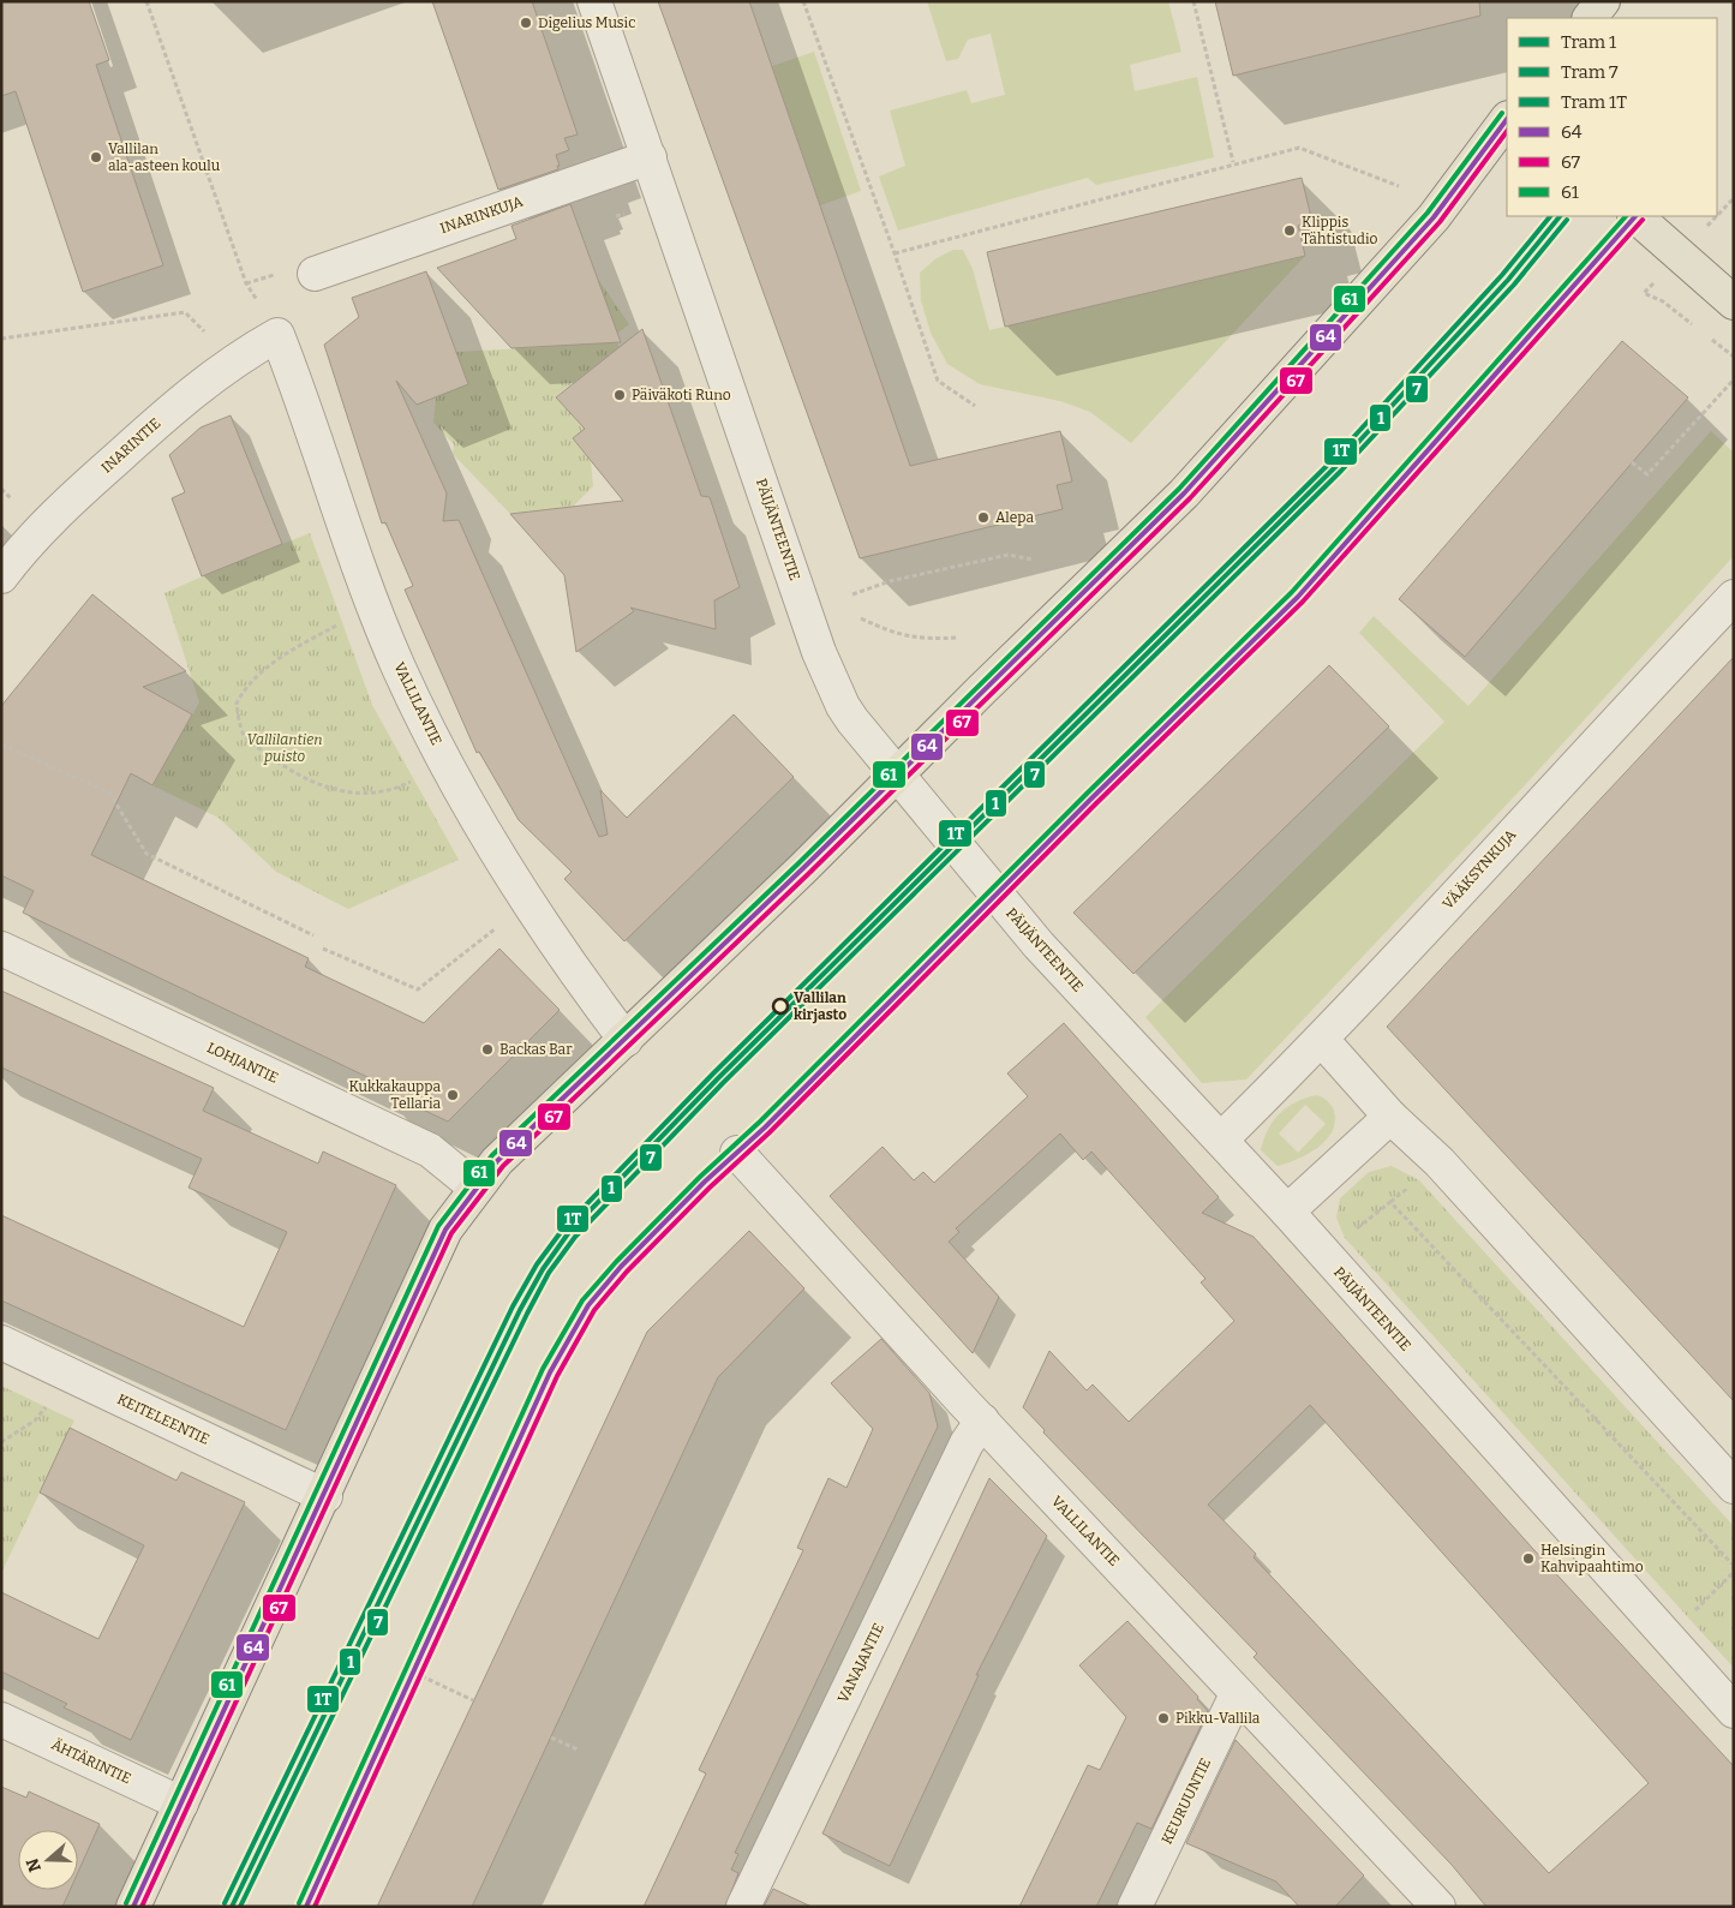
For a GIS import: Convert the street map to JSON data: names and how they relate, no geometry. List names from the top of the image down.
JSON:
{
  "streets": {
    "street": [
      "INARINKUJA",
      "INARINTIE",
      "PÄIJÄNTEENTIE",
      "VALLILANTIE",
      "VÄÄKSYNKUJA",
      "LOHJANTIE",
      "KEITELEENTIE",
      "VANAJANTIE",
      "ÄHTÄRINTIE",
      "KEURUUNTIE"
    ]
  },
  "crossings": [
    ["INARINKUJA", "PÄIJÄNTEENTIE"],
    ["INARINTIE", "VALLILANTIE"],
    ["PÄIJÄNTEENTIE", "VÄÄKSYNKUJA"],
    ["VALLILANTIE", "VANAJANTIE"],
    ["VALLILANTIE", "KEURUUNTIE"]
  ],
  "parks": ["Vallilantien puisto"],
  "places": [
    "Digelius Music",
    "Vallilan ala-asteen koulu",
    "Klippis Tähtistudio",
    "Päiväkoti Runo",
    "Alepa",
    "Vallilan kirjasto",
    "Backas Bar",
    "Kukkakauppa Tellaria",
    "Helsingin Kahvipaahtimo",
    "Pikku-Vallila"
  ],
  "lines": [
    "transit line 61",
    "transit line 64",
    "transit line 67",
    "tram line 1",
    "tram line 1T",
    "tram line 7"
  ],
  "legend": [
    "Tram 1",
    "Tram 7",
    "Tram 1T",
    "64",
    "67",
    "61"
  ],
  "north": "left"
}
